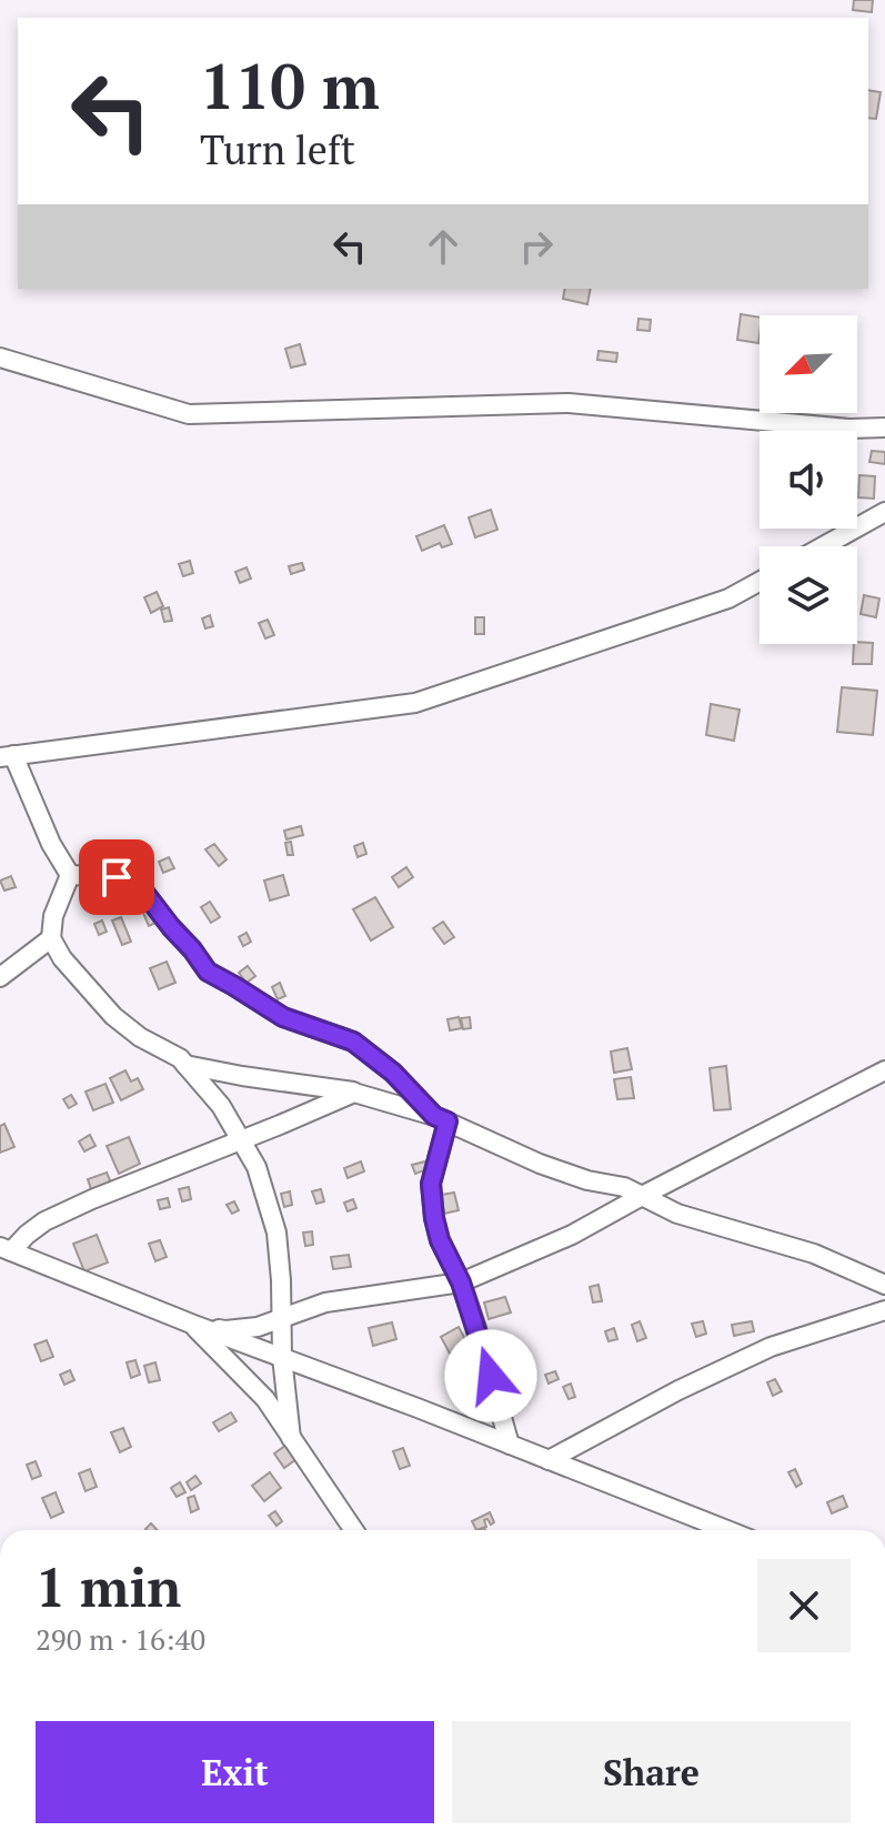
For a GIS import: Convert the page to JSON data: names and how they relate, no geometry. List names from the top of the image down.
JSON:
{
  "north": "bottom left",
  "page": {
    "turn": ["110 m", "Turn left"],
    "heading": ["1 min", "290 m · 16:40"],
    "buttons": ["Exit", "Share"]
  }
}
